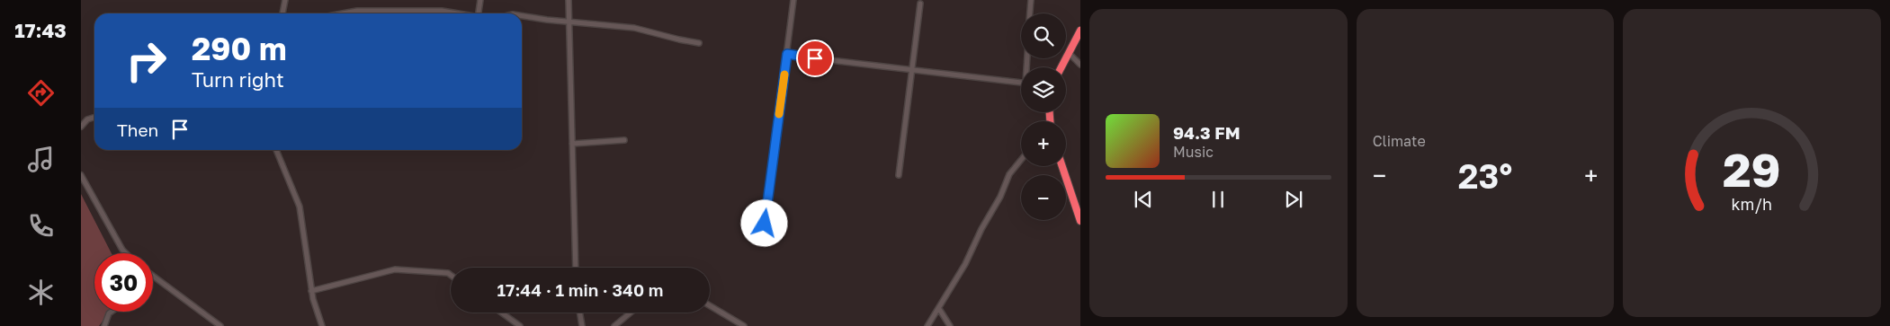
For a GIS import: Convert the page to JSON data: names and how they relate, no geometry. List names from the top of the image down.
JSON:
{
  "page": {
    "tabs": "17:43",
    "tile": "Climate",
    "map_buttons": ["+", "−"],
    "turn": ["290 m", "Turn right"],
    "then": "Then",
    "song": ["94.3 FM", "Music"],
    "heat": ["−", "23°", "+"],
    "limit": "30",
    "trip": "17:44 · 1 min · 340 m",
    "gauge": ["29", "km/h"]
  }
}
